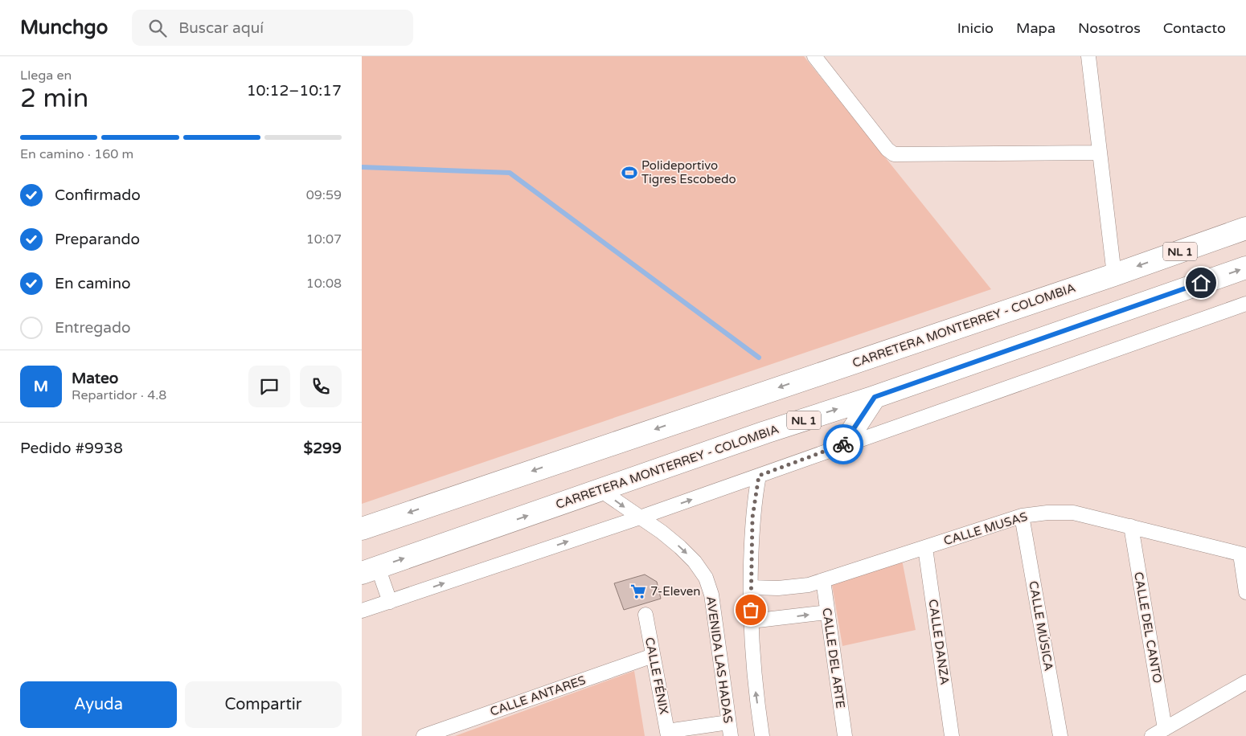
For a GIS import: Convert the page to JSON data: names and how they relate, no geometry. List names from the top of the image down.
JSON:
{
  "streets": {
    "main road": ["NL 1", "CARRETERA MONTERREY - COLOMBIA"],
    "street": [
      "CALLE MUSAS",
      "CALLE MÚSICA",
      "CALLE DEL CANTO",
      "CALLE DANZA",
      "CALLE DEL ARTE",
      "AVENIDA LAS HADAS",
      "CALLE FÉNIX",
      "CALLE ANTARES"
    ]
  },
  "crossings": [
    ["CARRETERA MONTERREY - COLOMBIA", "AVENIDA LAS HADAS"],
    ["CALLE MUSAS", "CALLE MÚSICA"],
    ["CALLE MUSAS", "CALLE DEL CANTO"],
    ["CALLE MUSAS", "CALLE DANZA"],
    ["CALLE MUSAS", "CALLE DEL ARTE"],
    ["CALLE FÉNIX", "CALLE ANTARES"]
  ],
  "places": {
    "sports": ["Polideportivo Tigres Escobedo"],
    "supermarket": ["7-Eleven"]
  },
  "page": {
    "header": "Munchgo",
    "search": "Buscar aquí",
    "nav": [
      "Inicio",
      "Mapa",
      "Nosotros",
      "Contacto"
    ],
    "heading": ["2 min", "Llega en", "10:12–10:17"],
    "panel": [
      "Mateo",
      "Repartidor · 4.8",
      "Pedido #9938",
      "$299"
    ],
    "bar": "En camino · 160 m",
    "list": [
      ["Confirmado", "09:59"],
      ["Preparando", "10:07"],
      ["En camino", "10:08"],
      "Entregado"
    ],
    "round": "M",
    "buttons": ["Ayuda", "Compartir"]
  }
}
